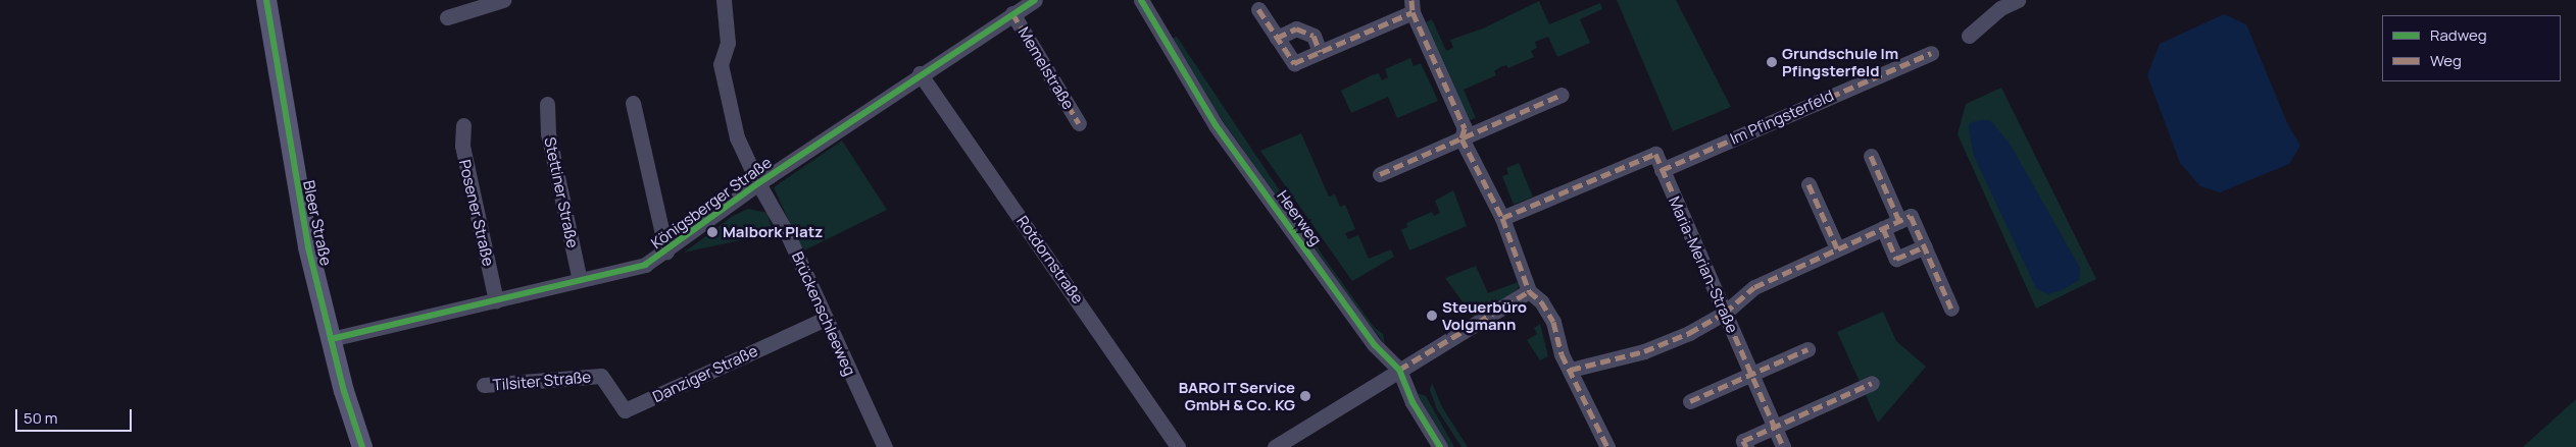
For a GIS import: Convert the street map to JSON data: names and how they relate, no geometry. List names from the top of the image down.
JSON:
{
  "streets": {
    "street": [
      "Memelstraße",
      "Im Pfingsterfeld",
      "Stettiner Straße",
      "Königsberger Straße",
      "Posener Straße",
      "Heerweg",
      "Bleer Straße",
      "Rotdornstraße",
      "Maria-Merian-Straße",
      "Brückenschleeweg",
      "Danziger Straße",
      "Tilsiter Straße"
    ]
  },
  "crossings": [
    ["Memelstraße", "Königsberger Straße"],
    ["Im Pfingsterfeld", "Maria-Merian-Straße"],
    ["Stettiner Straße", "Königsberger Straße"],
    ["Königsberger Straße", "Posener Straße"],
    ["Königsberger Straße", "Bleer Straße"],
    ["Königsberger Straße", "Rotdornstraße"],
    ["Königsberger Straße", "Brückenschleeweg"],
    ["Brückenschleeweg", "Danziger Straße"],
    ["Danziger Straße", "Tilsiter Straße"]
  ],
  "places": [
    "Grundschule Im Pfingsterfeld",
    "Malbork Platz",
    "Steuerbüro Volgmann",
    "BARO IT Service GmbH & Co. KG"
  ],
  "legend": ["Radweg", "Weg"],
  "scale_bar": "50 m"
}
